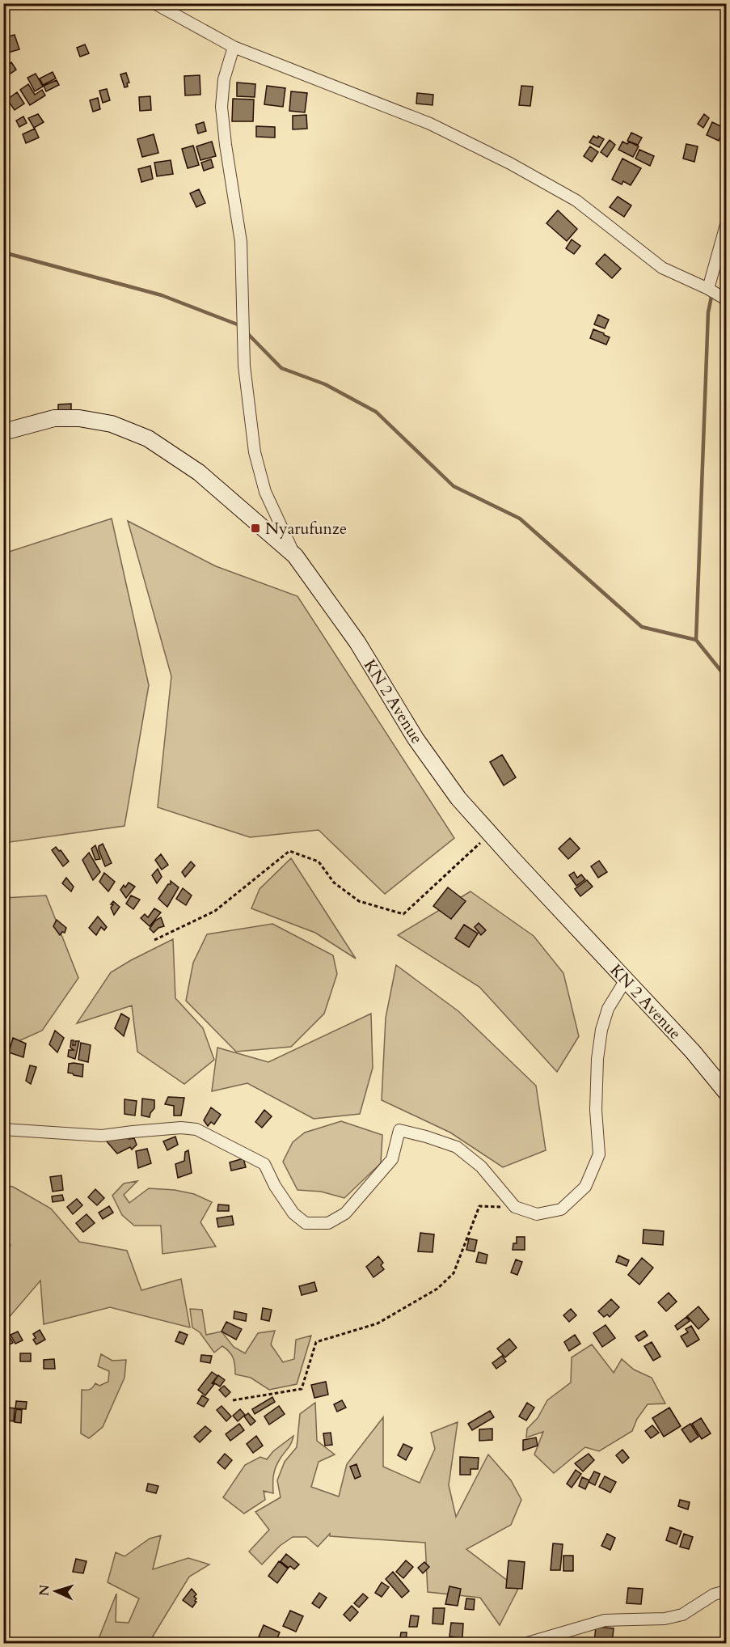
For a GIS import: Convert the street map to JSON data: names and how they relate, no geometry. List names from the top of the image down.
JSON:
{
  "streets": {
    "main road": ["KN 2 Avenue"]
  },
  "places": {
    "transit": ["Nyarufunze"]
  },
  "north": "left"
}
